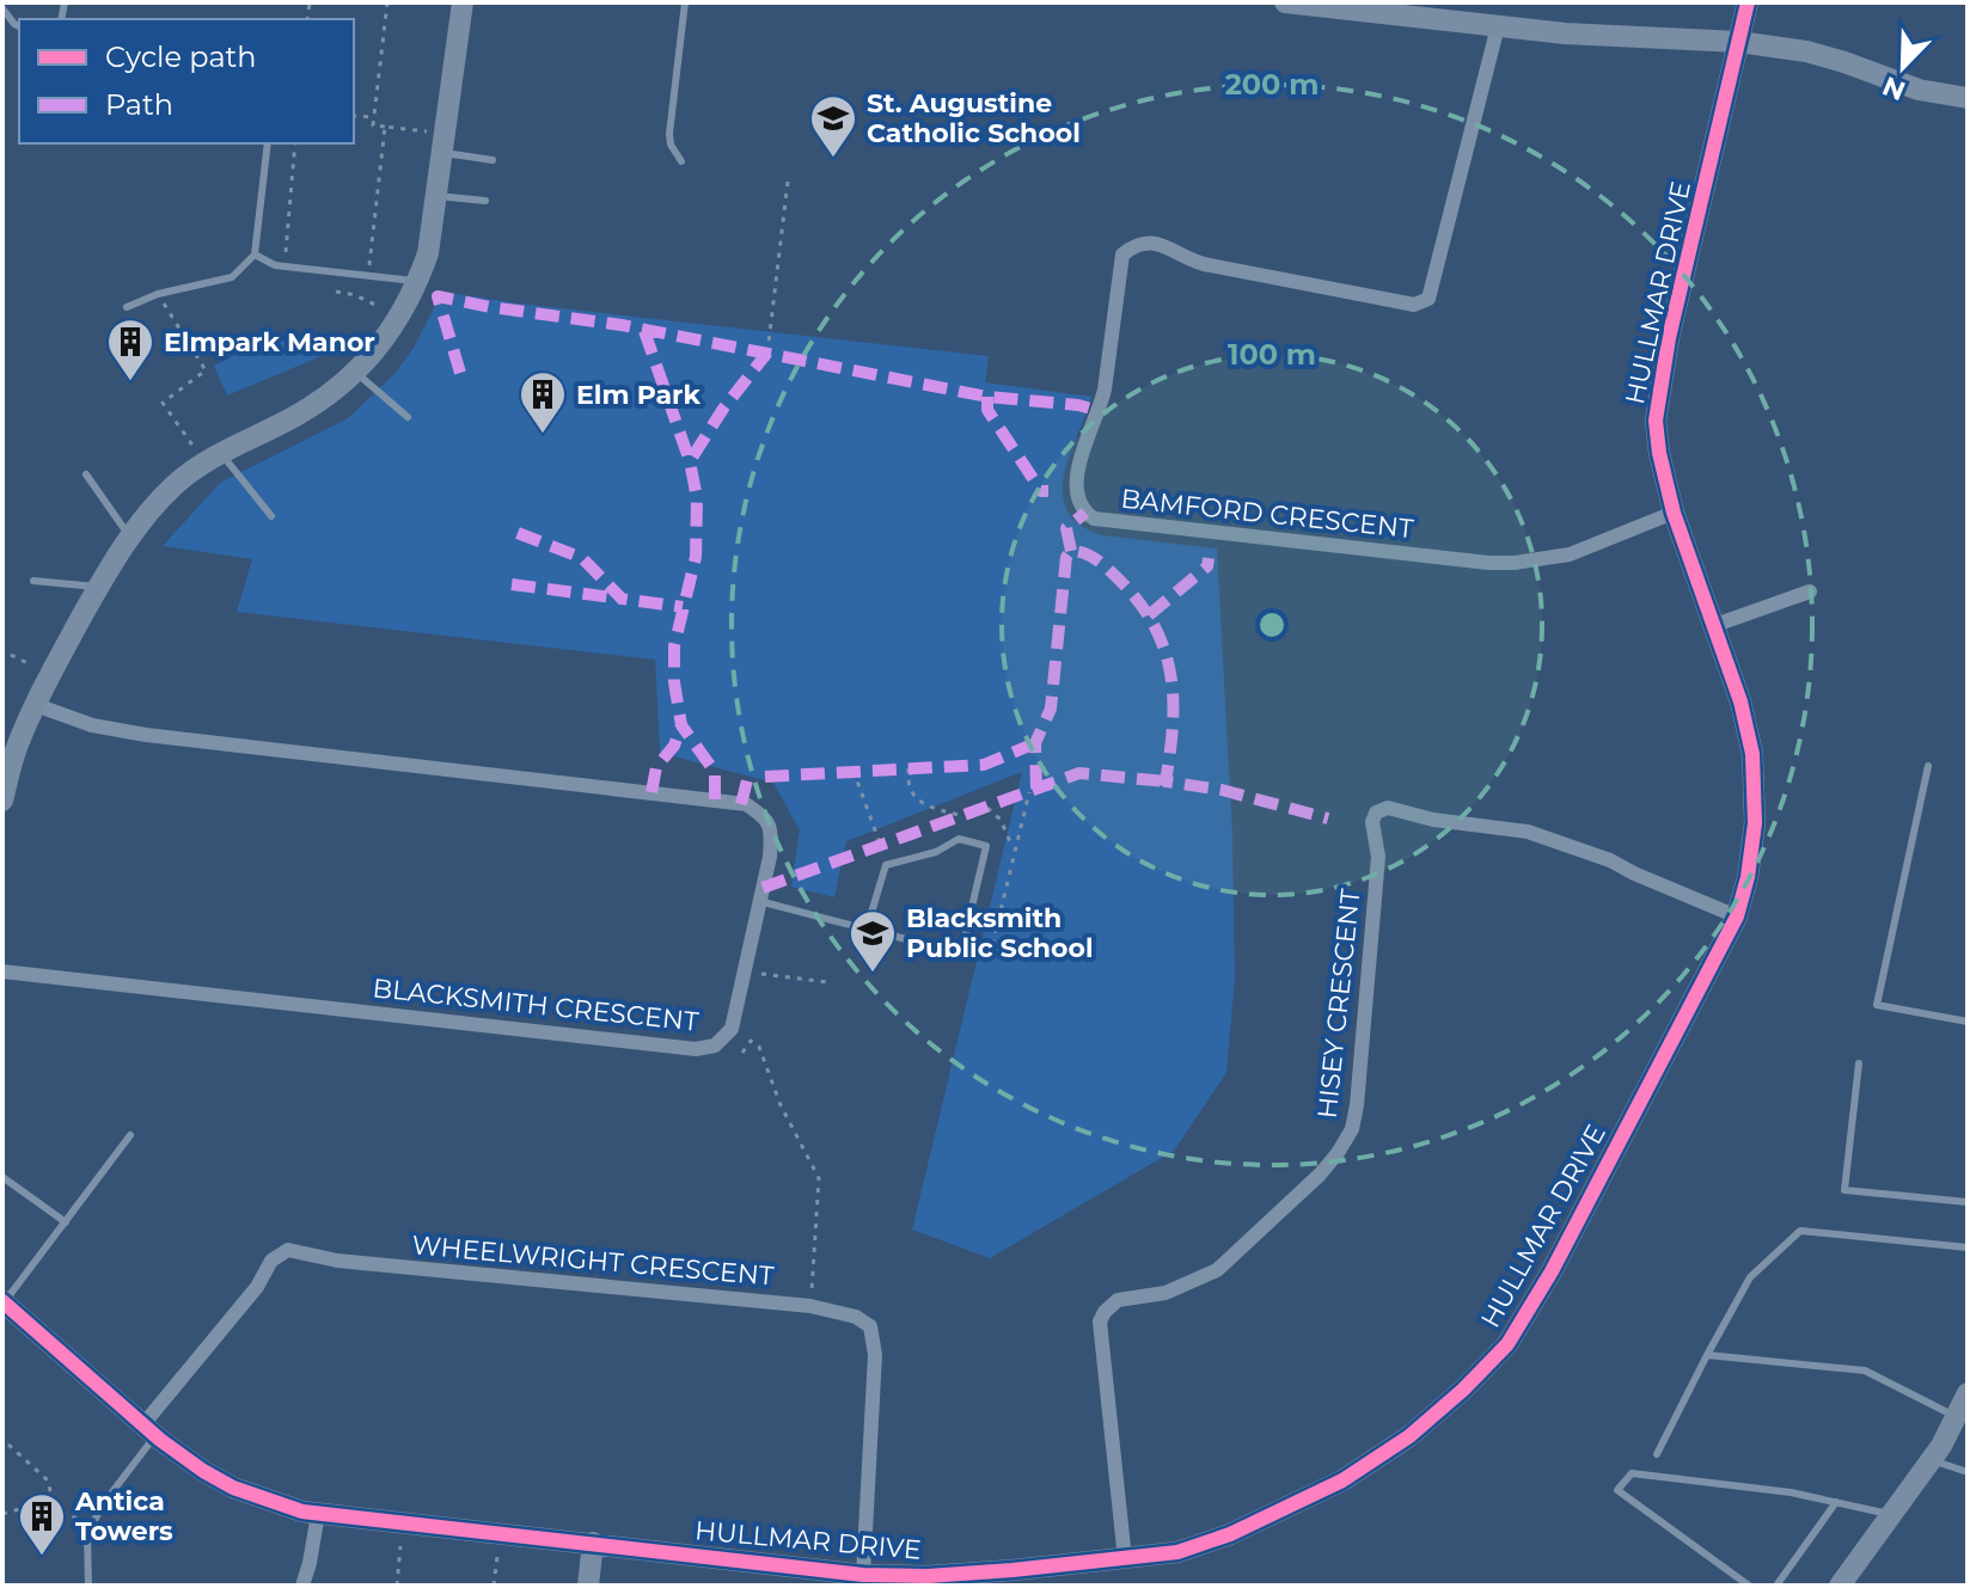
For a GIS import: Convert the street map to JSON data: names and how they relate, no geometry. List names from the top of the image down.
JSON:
{
  "streets": {
    "street": [
      "HULLMAR DRIVE",
      "BAMFORD CRESCENT",
      "HISEY CRESCENT",
      "BLACKSMITH CRESCENT",
      "WHEELWRIGHT CRESCENT"
    ]
  },
  "crossings": [
    ["HULLMAR DRIVE", "BAMFORD CRESCENT"],
    ["HULLMAR DRIVE", "HISEY CRESCENT"],
    ["HULLMAR DRIVE", "WHEELWRIGHT CRESCENT"]
  ],
  "places": {
    "school or university": ["St. Augustine Catholic School", "Blacksmith Public School"],
    "building": ["Elmpark Manor", "Elm Park", "Antica Towers"]
  },
  "legend": ["Cycle path", "Path"],
  "north": "bottom left",
  "rings": ["200 m", "100 m"]
}
